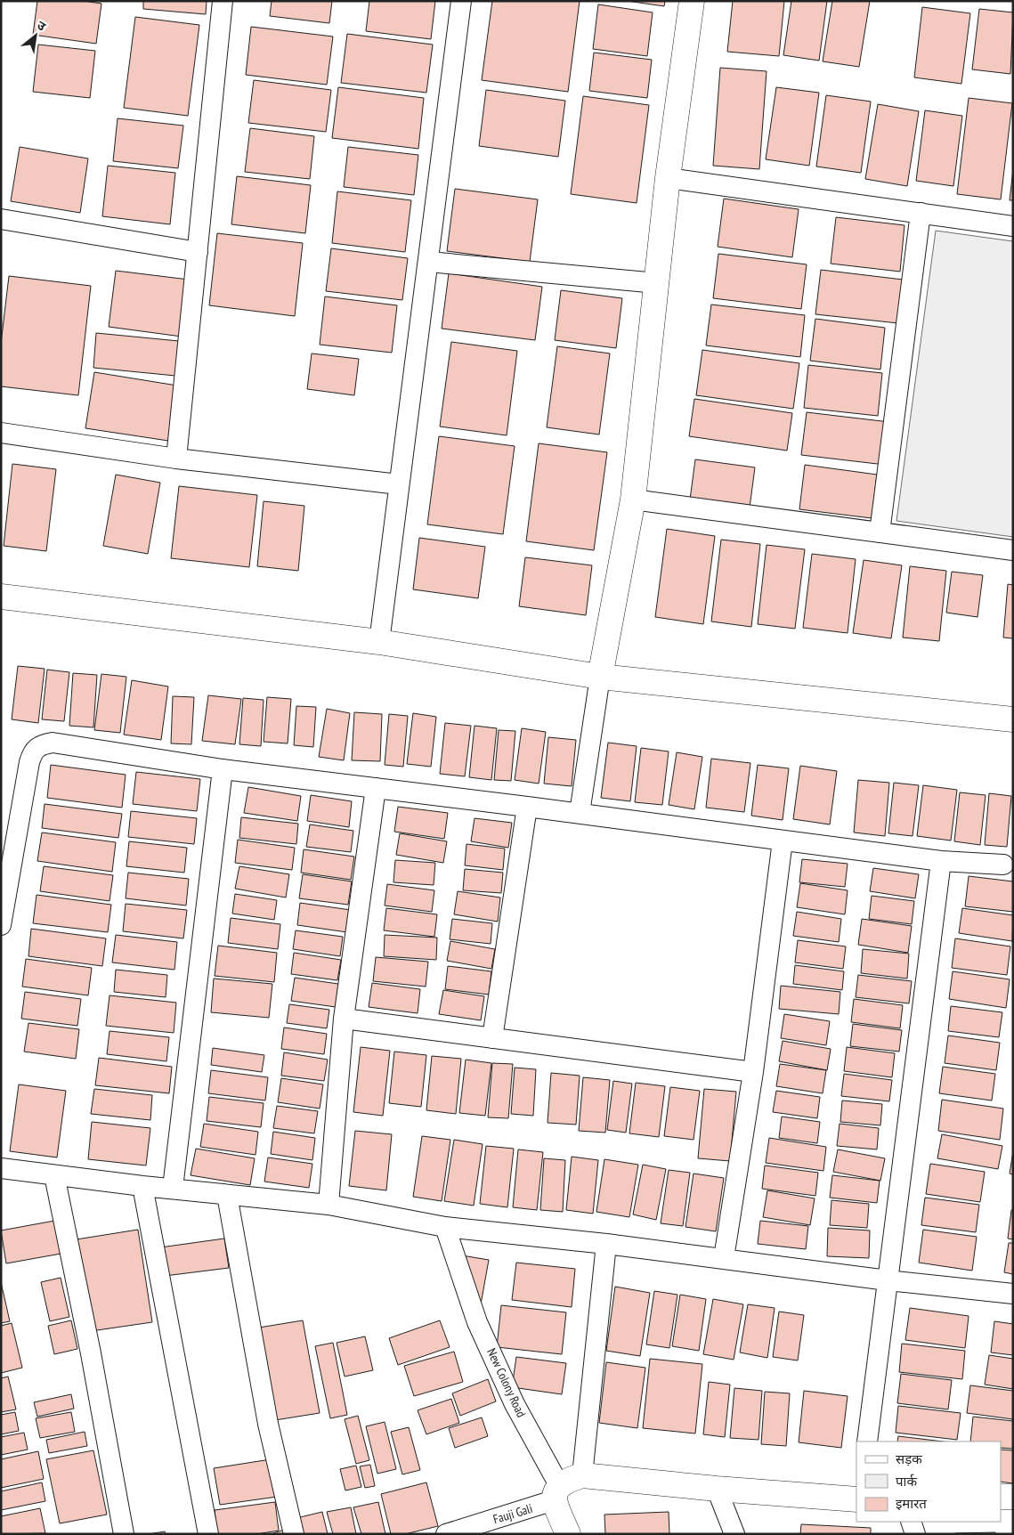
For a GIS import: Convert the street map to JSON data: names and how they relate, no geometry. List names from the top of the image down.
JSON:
{
  "streets": {
    "street": ["New Colony Road", "Fauji Gali"]
  },
  "crossings": [
    ["New Colony Road", "Fauji Gali"]
  ],
  "legend": ["सड़क", "पार्क", "इमारत"],
  "north": "top right"
}
